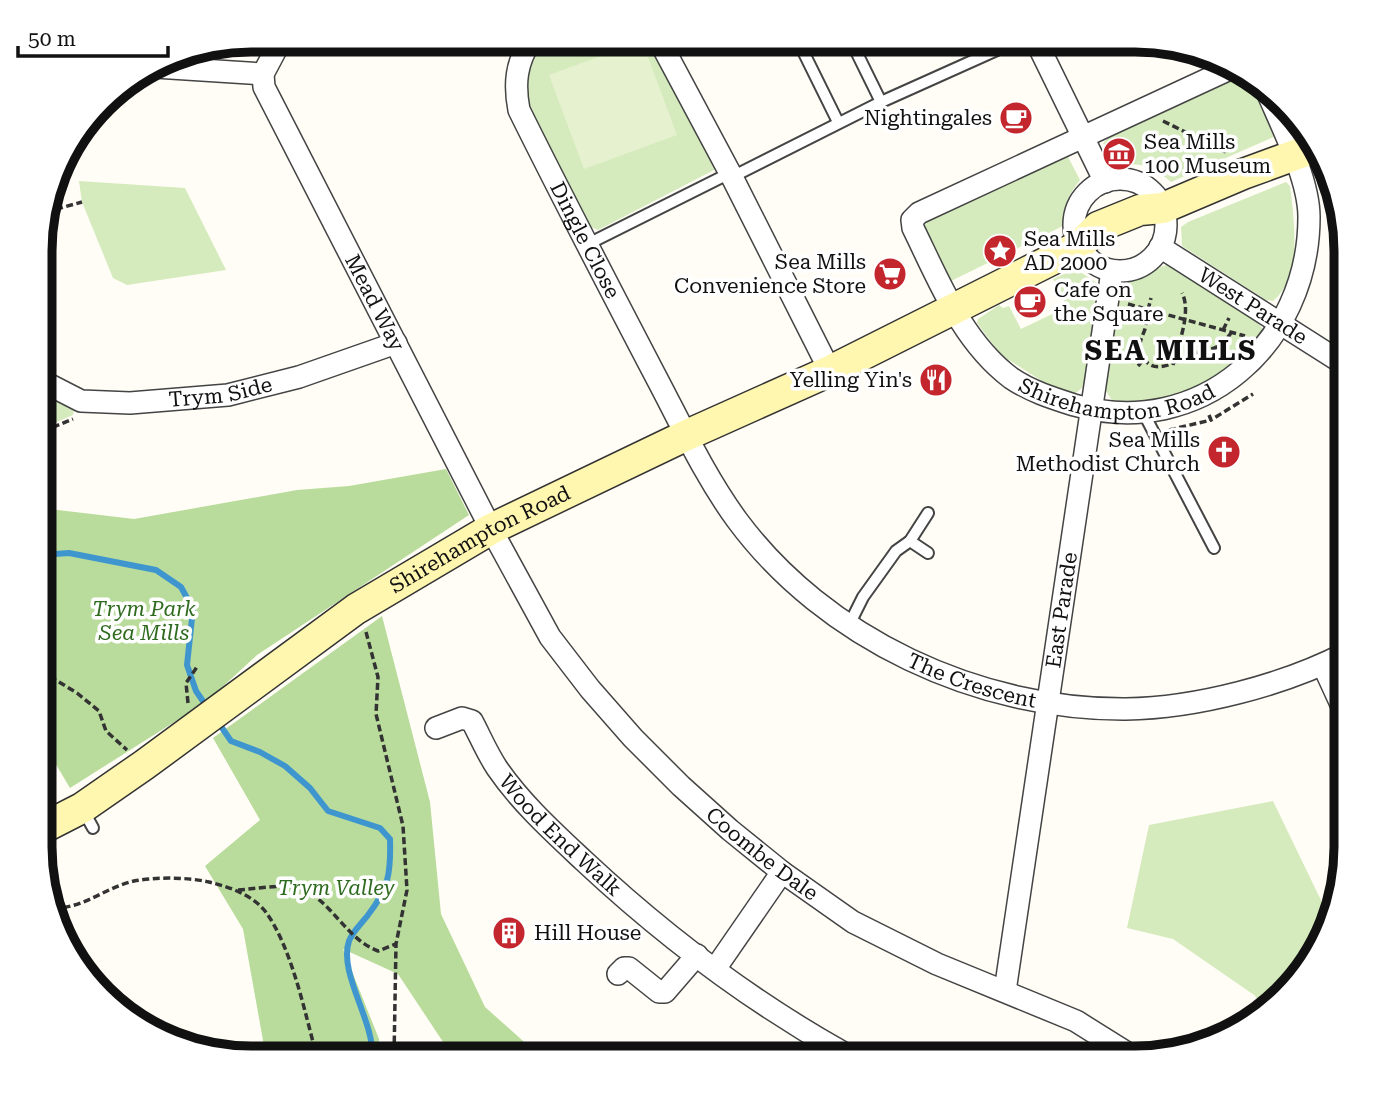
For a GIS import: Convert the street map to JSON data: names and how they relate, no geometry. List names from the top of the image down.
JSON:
{
  "streets": {
    "main road": ["Shirehampton Road"],
    "street": [
      "Dingle Close",
      "Mead Way",
      "West Parade",
      "Trym Side",
      "East Parade",
      "The Crescent",
      "Wood End Walk",
      "Coombe Dale"
    ]
  },
  "crossings": [
    ["Dingle Close", "Shirehampton Road"],
    ["Dingle Close", "The Crescent"],
    ["Mead Way", "Shirehampton Road"],
    ["Mead Way", "Trym Side"],
    ["Mead Way", "Coombe Dale"],
    ["West Parade", "Shirehampton Road"],
    ["Shirehampton Road", "East Parade"],
    ["Shirehampton Road", "The Crescent"],
    ["Shirehampton Road", "Coombe Dale"],
    ["East Parade", "The Crescent"],
    ["East Parade", "Coombe Dale"]
  ],
  "districts": ["SEA MILLS"],
  "parks": ["Trym Park Sea Mills", "Trym Valley"],
  "places": {
    "cafe": ["Nightingales", "Cafe on the Square"],
    "museum": ["Sea Mills 100 Museum"],
    "place": ["Sea Mills AD 2000"],
    "supermarket": ["Sea Mills Convenience Store"],
    "restaurant": ["Yelling Yin's"],
    "church": ["Sea Mills Methodist Church"],
    "building": ["Hill House"]
  },
  "scale_bar": "50 m"
}
